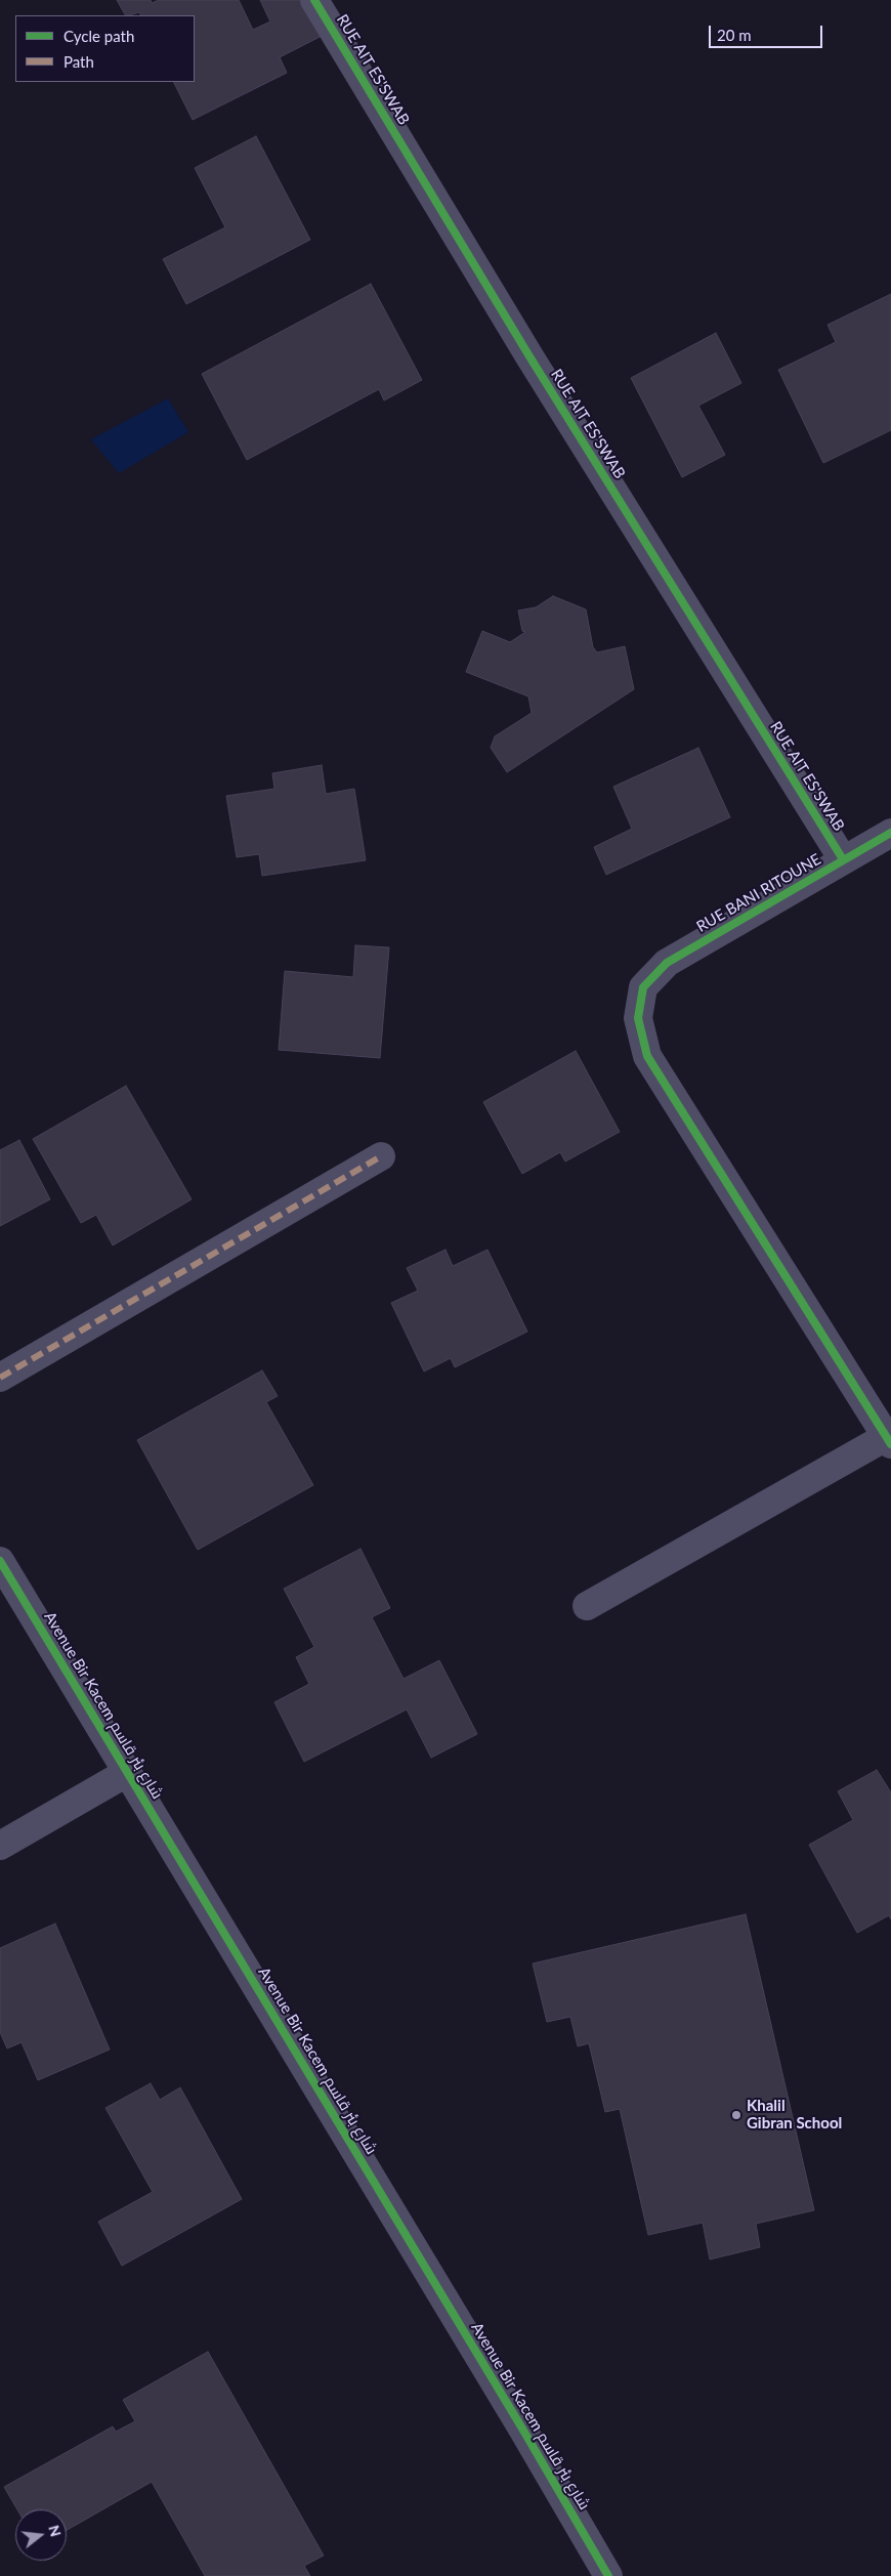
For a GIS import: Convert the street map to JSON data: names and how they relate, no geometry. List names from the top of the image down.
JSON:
{
  "streets": {
    "street": ["RUE AIT ES'SWAB", "RUE BANI RITOUNE", "Avenue Bir Kacem شارع بئر قاسم"]
  },
  "crossings": [
    ["RUE AIT ES'SWAB", "RUE BANI RITOUNE"]
  ],
  "places": ["Khalil Gibran School"],
  "legend": ["Cycle path", "Path"],
  "scale_bar": "20 m",
  "north": "right"
}
